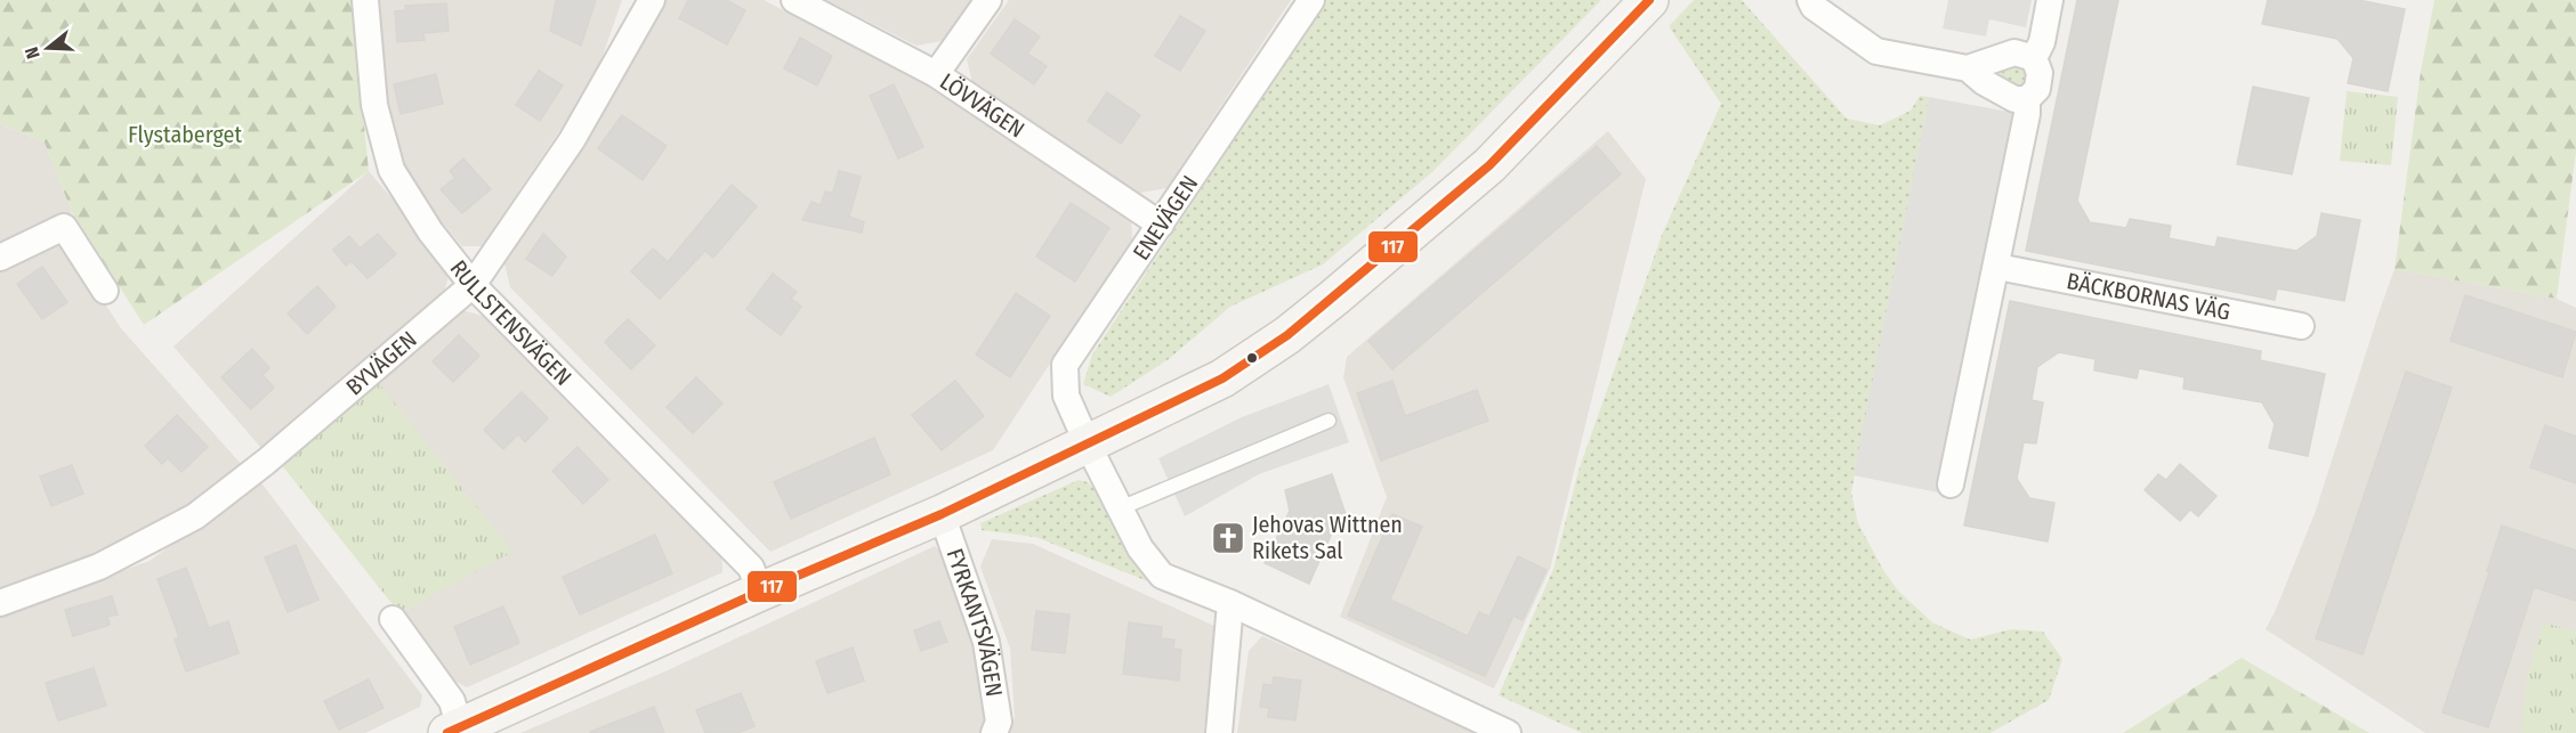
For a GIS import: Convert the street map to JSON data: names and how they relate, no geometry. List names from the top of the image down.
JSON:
{
  "streets": {
    "street": [
      "LÖVVÄGEN",
      "ENEVÄGEN",
      "BÄCKBORNAS VÄG",
      "RULLSTENSVÄGEN",
      "BYVÄGEN",
      "FYRKANTSVÄGEN"
    ]
  },
  "crossings": [
    ["LÖVVÄGEN", "ENEVÄGEN"],
    ["RULLSTENSVÄGEN", "BYVÄGEN"]
  ],
  "parks": ["Flystaberget"],
  "places": {
    "church": ["Jehovas Wittnen Rikets Sal"]
  },
  "lines": ["transit line 117"],
  "north": "left"
}
